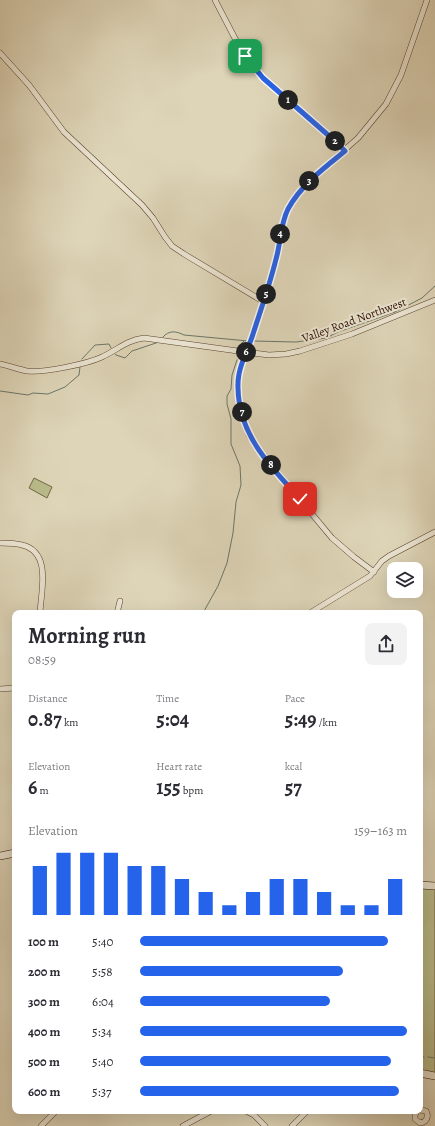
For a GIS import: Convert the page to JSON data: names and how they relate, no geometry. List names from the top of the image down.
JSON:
{
  "streets": {
    "street": ["Valley Road Northwest"]
  },
  "page": {
    "pins": [
      "1",
      "2",
      "3",
      "4",
      "5",
      "6",
      "7",
      "8"
    ],
    "heading": ["Morning run", "08:59"],
    "stats": [
      ["Distance", "0.87 km"],
      ["Time", "5:04"],
      ["Pace", "5:49 /km"],
      ["Elevation", "6 m"],
      ["Heart rate", "155 bpm"],
      ["kcal", "57"]
    ],
    "chart": ["Elevation", "159–163 m"],
    "list": [
      {
        "name": "100 m",
        "note": "5:40"
      },
      {
        "name": "200 m",
        "note": "5:58"
      },
      {
        "name": "300 m",
        "note": "6:04"
      },
      {
        "name": "400 m",
        "note": "5:34"
      },
      {
        "name": "500 m",
        "note": "5:40"
      },
      {
        "name": "600 m",
        "note": "5:37"
      }
    ]
  }
}
